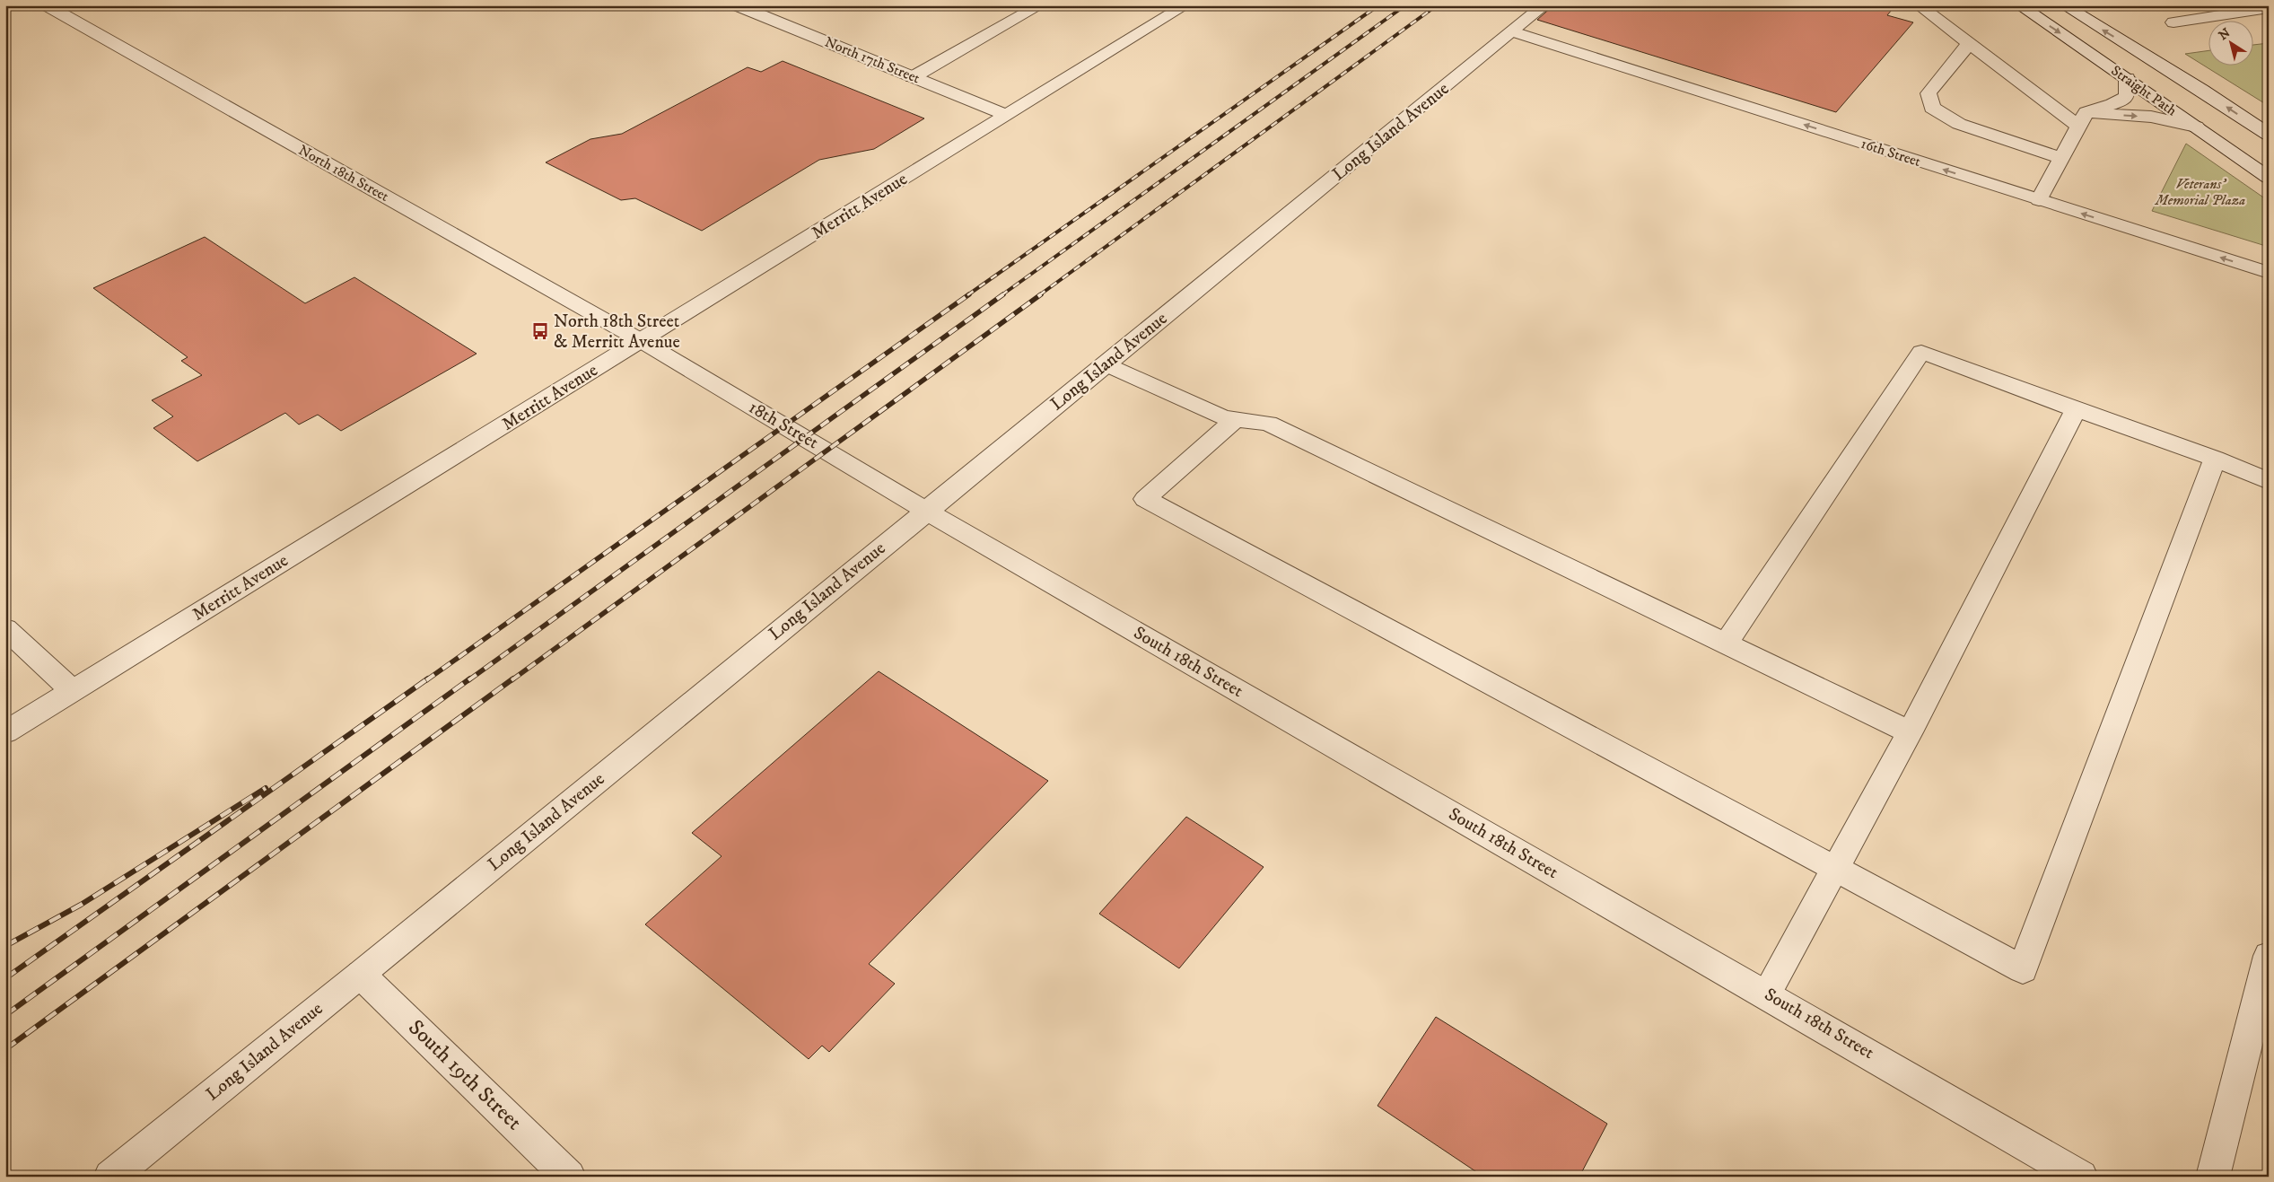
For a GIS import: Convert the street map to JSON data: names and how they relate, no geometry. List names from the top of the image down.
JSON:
{
  "streets": {
    "street": [
      "North 17th Street",
      "Straight Path",
      "Long Island Avenue",
      "16th Street",
      "North 18th Street",
      "Merritt Avenue",
      "18th Street",
      "South 18th Street",
      "South 19th Street"
    ]
  },
  "crossings": [
    ["North 17th Street", "Merritt Avenue"],
    ["Long Island Avenue", "16th Street"],
    ["Long Island Avenue", "18th Street"],
    ["Long Island Avenue", "South 18th Street"],
    ["Long Island Avenue", "South 19th Street"],
    ["North 18th Street", "Merritt Avenue"],
    ["North 18th Street", "18th Street"],
    ["Merritt Avenue", "18th Street"],
    ["18th Street", "South 18th Street"]
  ],
  "parks": ["Veterans' Memorial Plaza"],
  "places": {
    "bus stop": ["North 18th Street & Merritt Avenue"]
  },
  "north": "top left"
}
